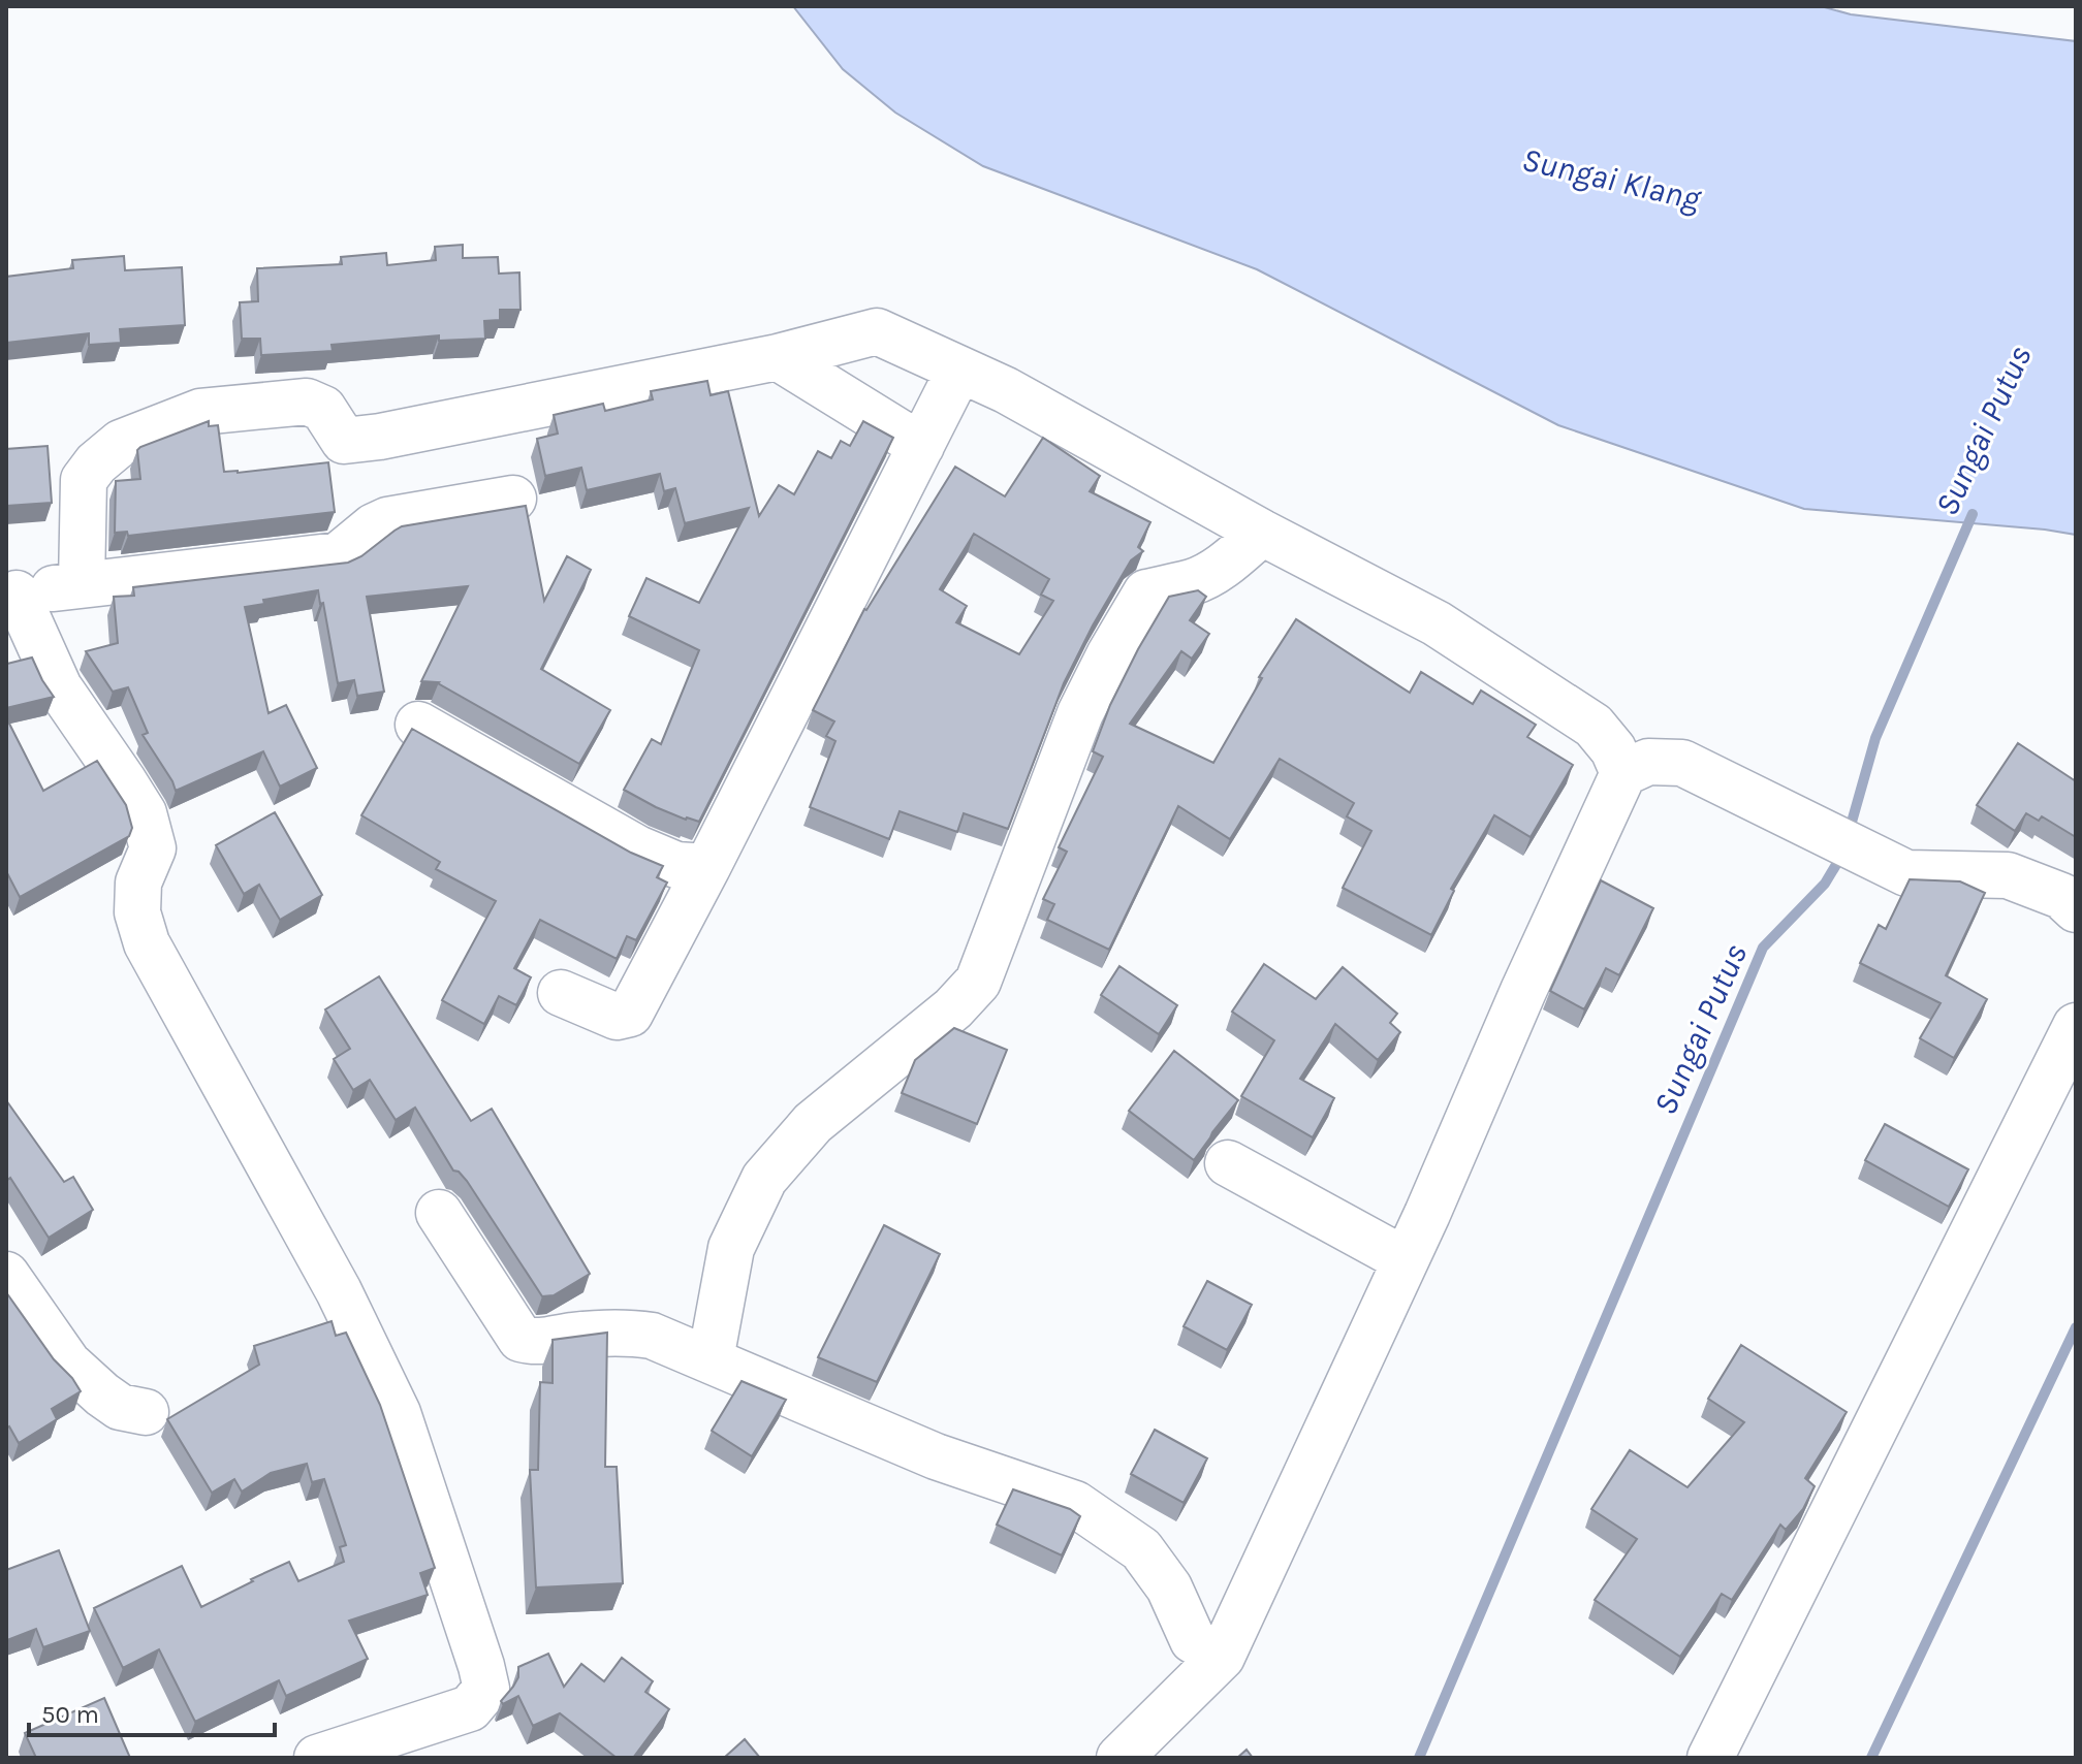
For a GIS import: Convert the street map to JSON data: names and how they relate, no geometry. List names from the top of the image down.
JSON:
{
  "water": ["Sungai Klang", "Sungai Putus"],
  "scale_bar": "50 m"
}
